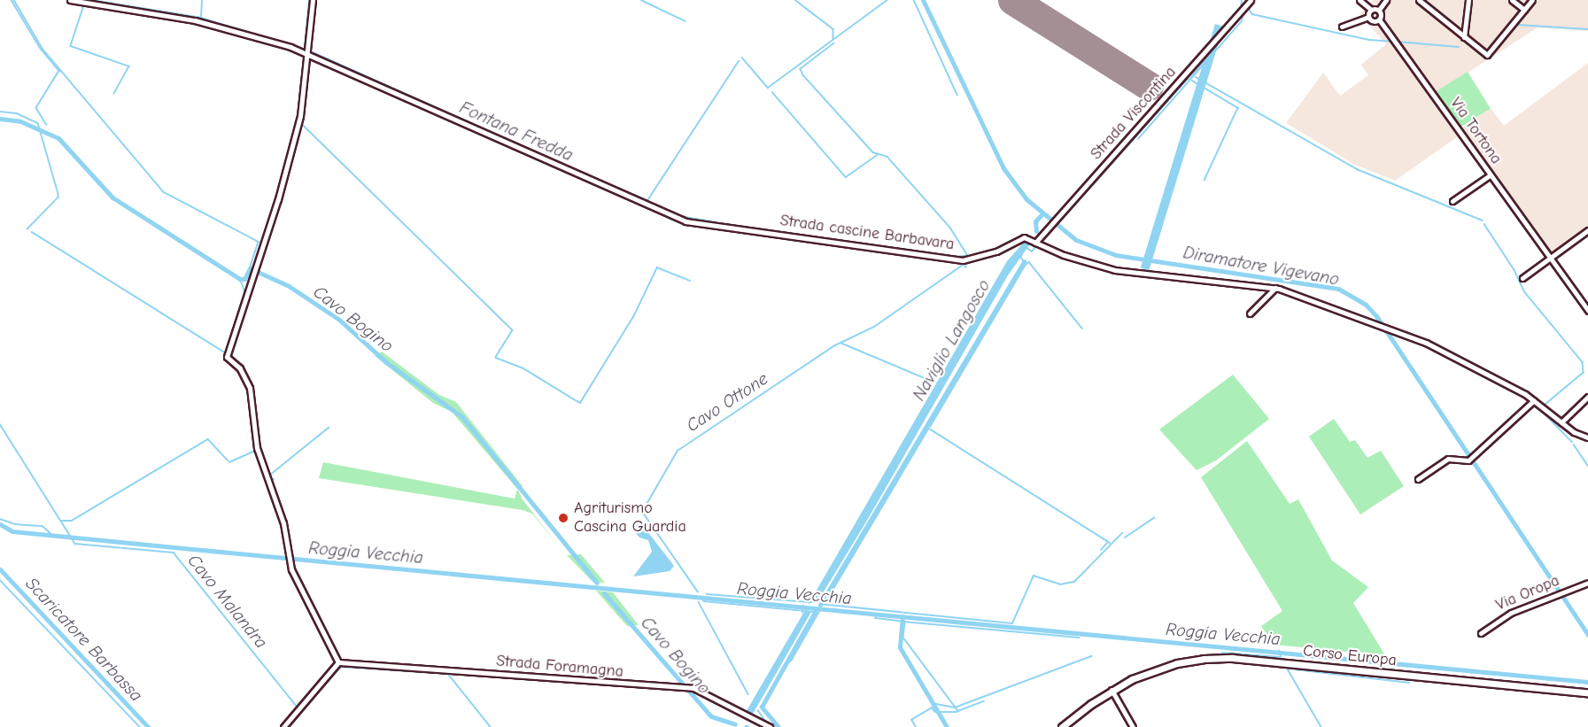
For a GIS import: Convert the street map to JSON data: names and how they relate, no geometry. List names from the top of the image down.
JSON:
{
  "streets": {
    "main road": ["Corso Europa"],
    "street": [
      "Strada Viscontina",
      "Via Tortona",
      "Strada cascine Barbavara",
      "Via Oropa",
      "Strada Foramagna"
    ]
  },
  "crossings": [
    ["Strada Viscontina", "Strada cascine Barbavara"]
  ],
  "water": [
    "Fontana Fredda",
    "Diramatore Vigevano",
    "Cavo Bogino",
    "Naviglio Langosco",
    "Cavo Ottone",
    "Roggia Vecchia",
    "Cavo Malandra",
    "Scaricatore Barbassa"
  ],
  "places": ["Agriturismo Cascina Guardia"]
}
